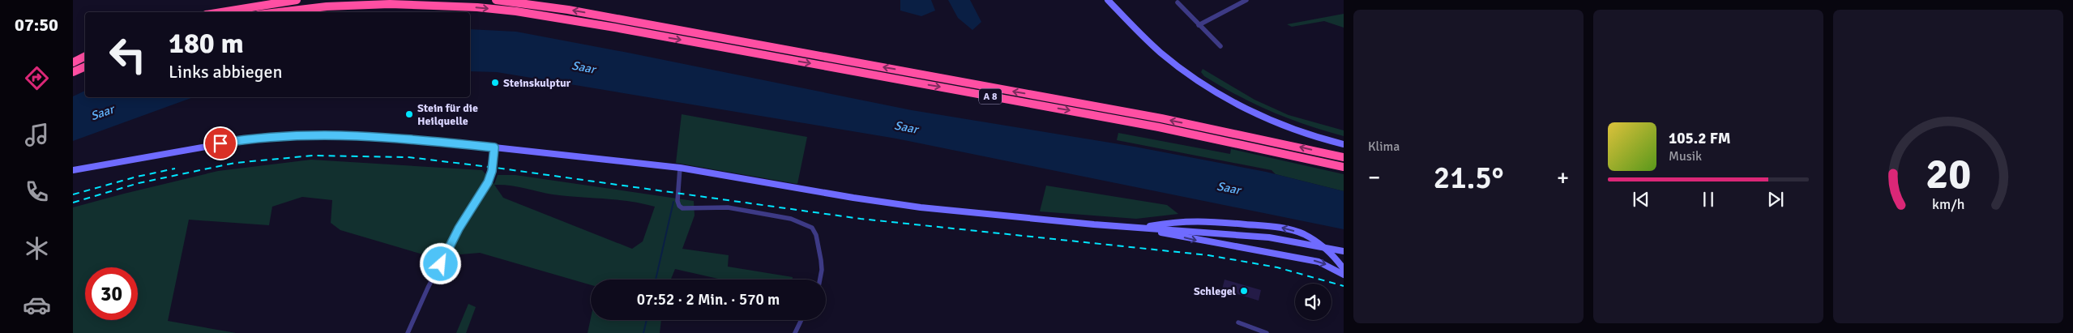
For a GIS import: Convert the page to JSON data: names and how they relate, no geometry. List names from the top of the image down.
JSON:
{
  "streets": {
    "highway": ["A 8"]
  },
  "water": ["Saar"],
  "places": ["Steinskulptur", "Stein für die Heilquelle", "Schlegel"],
  "page": {
    "tabs": "07:50",
    "tile": "Klima",
    "turn": ["180 m", "Links abbiegen"],
    "song": ["105.2 FM", "Musik"],
    "heat": ["−", "21.5°", "+"],
    "limit": "30",
    "trip": "07:52 · 2 Min. · 570 m",
    "gauge": ["20", "km/h"]
  }
}
